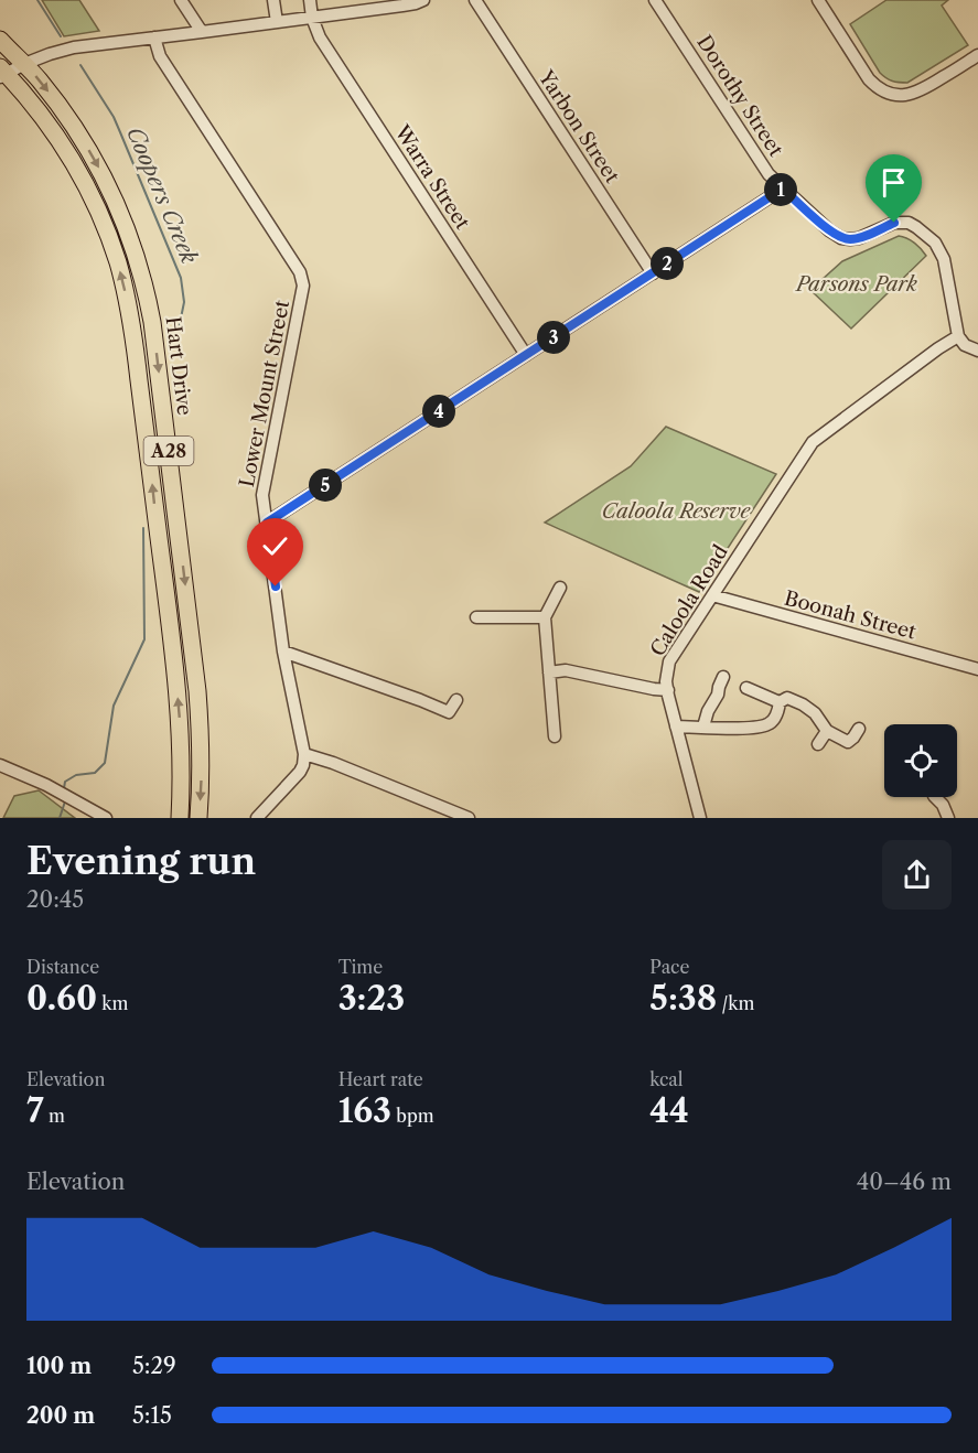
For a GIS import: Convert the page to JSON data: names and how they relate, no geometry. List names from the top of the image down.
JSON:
{
  "streets": {
    "highway": ["Hart Drive", "A28"],
    "street": [
      "Dorothy Street",
      "Yarbon Street",
      "Warra Street",
      "Lower Mount Street",
      "Caloola Road",
      "Boonah Street"
    ]
  },
  "crossings": [
    ["Dorothy Street", "Caloola Road"],
    ["Caloola Road", "Boonah Street"]
  ],
  "water": ["Coopers Creek"],
  "parks": ["Parsons Park", "Caloola Reserve"],
  "page": {
    "pins": [
      "1",
      "2",
      "3",
      "4",
      "5"
    ],
    "heading": ["Evening run", "20:45"],
    "stats": [
      ["Distance", "0.60 km"],
      ["Time", "3:23"],
      ["Pace", "5:38 /km"],
      ["Elevation", "7 m"],
      ["Heart rate", "163 bpm"],
      ["kcal", "44"]
    ],
    "chart": ["Elevation", "40–46 m"],
    "list": [
      {
        "name": "100 m",
        "note": "5:29"
      },
      {
        "name": "200 m",
        "note": "5:15"
      }
    ]
  }
}
